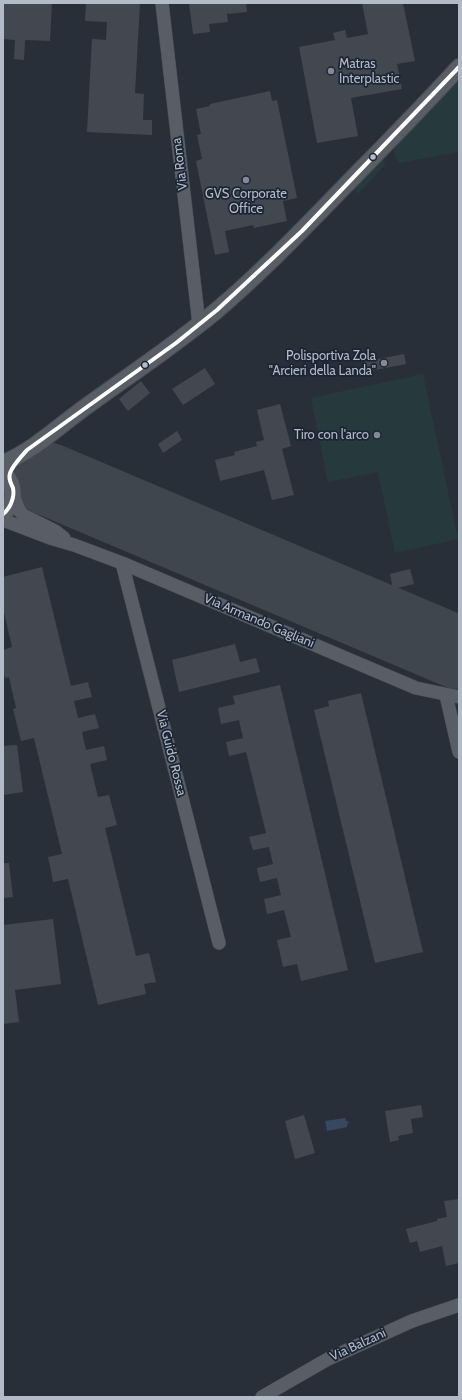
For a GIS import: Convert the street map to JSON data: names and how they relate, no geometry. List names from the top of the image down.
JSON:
{
  "streets": {
    "street": [
      "Via Roma",
      "Via Armando Gagliani",
      "Via Guido Rossa",
      "Via Balzani"
    ]
  },
  "crossings": [
    ["Via Armando Gagliani", "Via Guido Rossa"]
  ],
  "places": [
    "Matras Interplastic",
    "GVS Corporate Office",
    "Polisportiva Zola \"Arcieri della Landa\"",
    "Tiro con l'arco"
  ]
}
